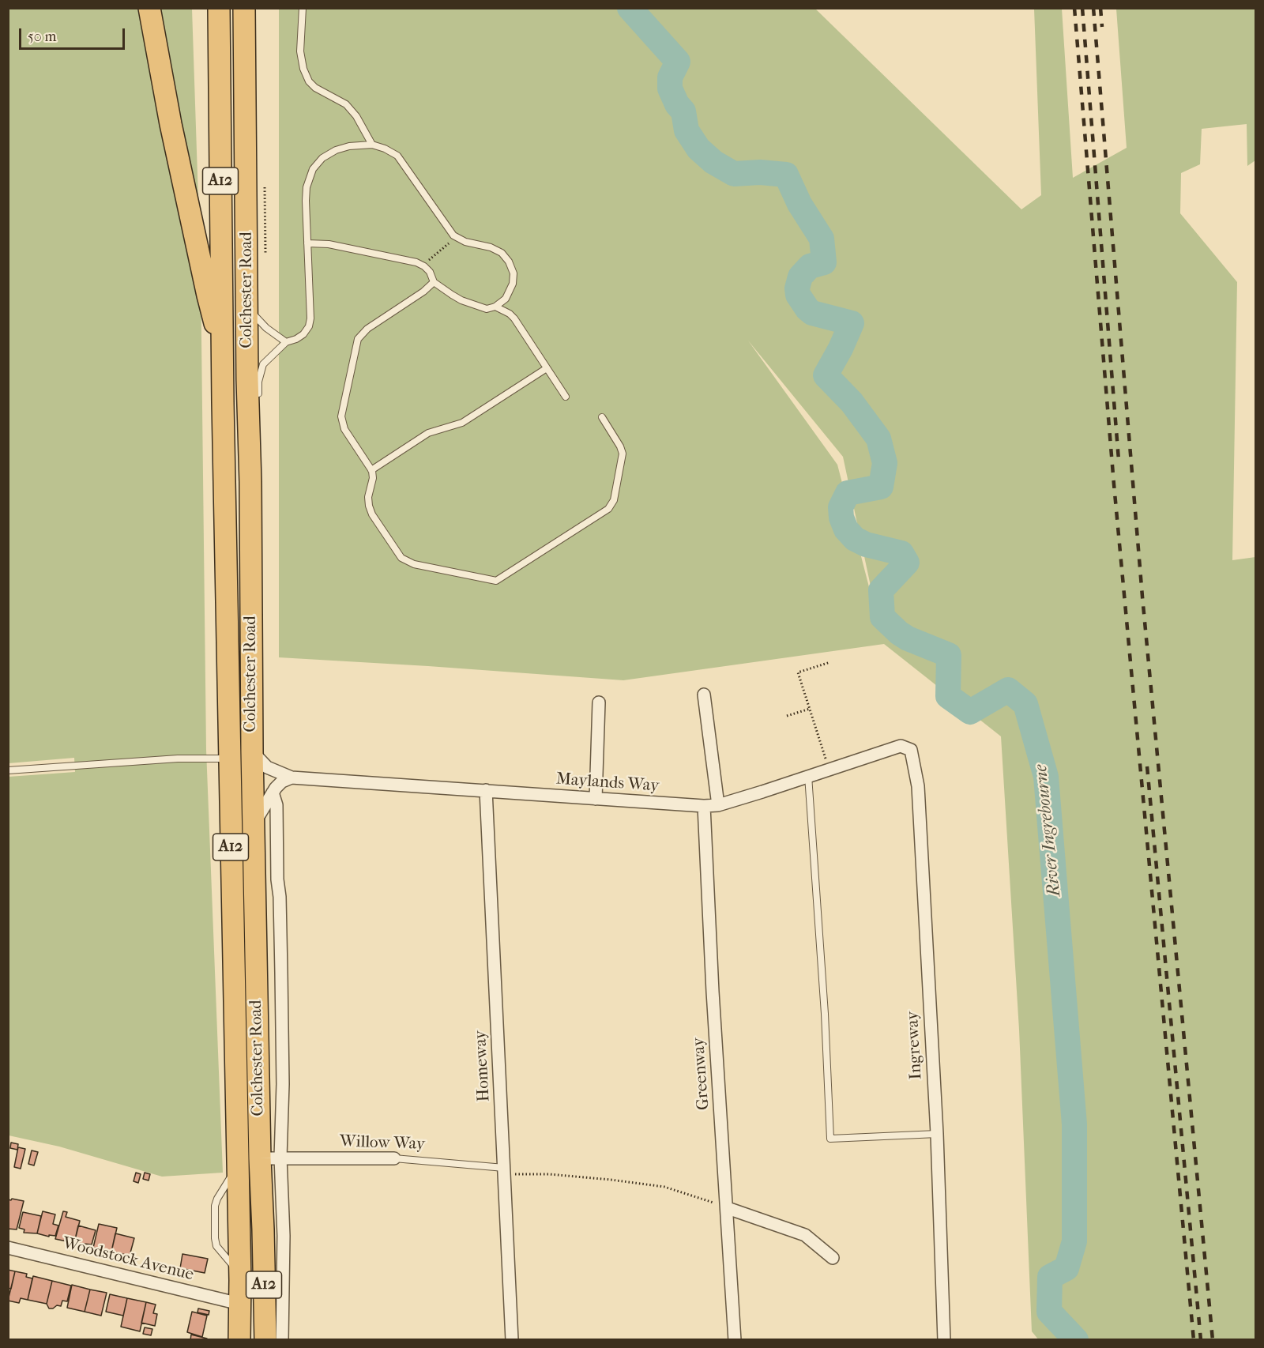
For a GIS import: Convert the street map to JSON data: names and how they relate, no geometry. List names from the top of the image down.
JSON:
{
  "streets": {
    "highway": ["A12", "Colchester Road"],
    "street": [
      "Maylands Way",
      "Ingreway",
      "Homeway",
      "Greenway",
      "Willow Way",
      "Woodstock Avenue"
    ]
  },
  "crossings": [
    ["A12", "Colchester Road"],
    ["Colchester Road", "Maylands Way"],
    ["Colchester Road", "Willow Way"],
    ["Colchester Road", "Woodstock Avenue"],
    ["Maylands Way", "Ingreway"],
    ["Maylands Way", "Homeway"],
    ["Maylands Way", "Greenway"],
    ["Homeway", "Willow Way"]
  ],
  "water": ["River Ingrebourne"],
  "scale_bar": "50 m"
}
